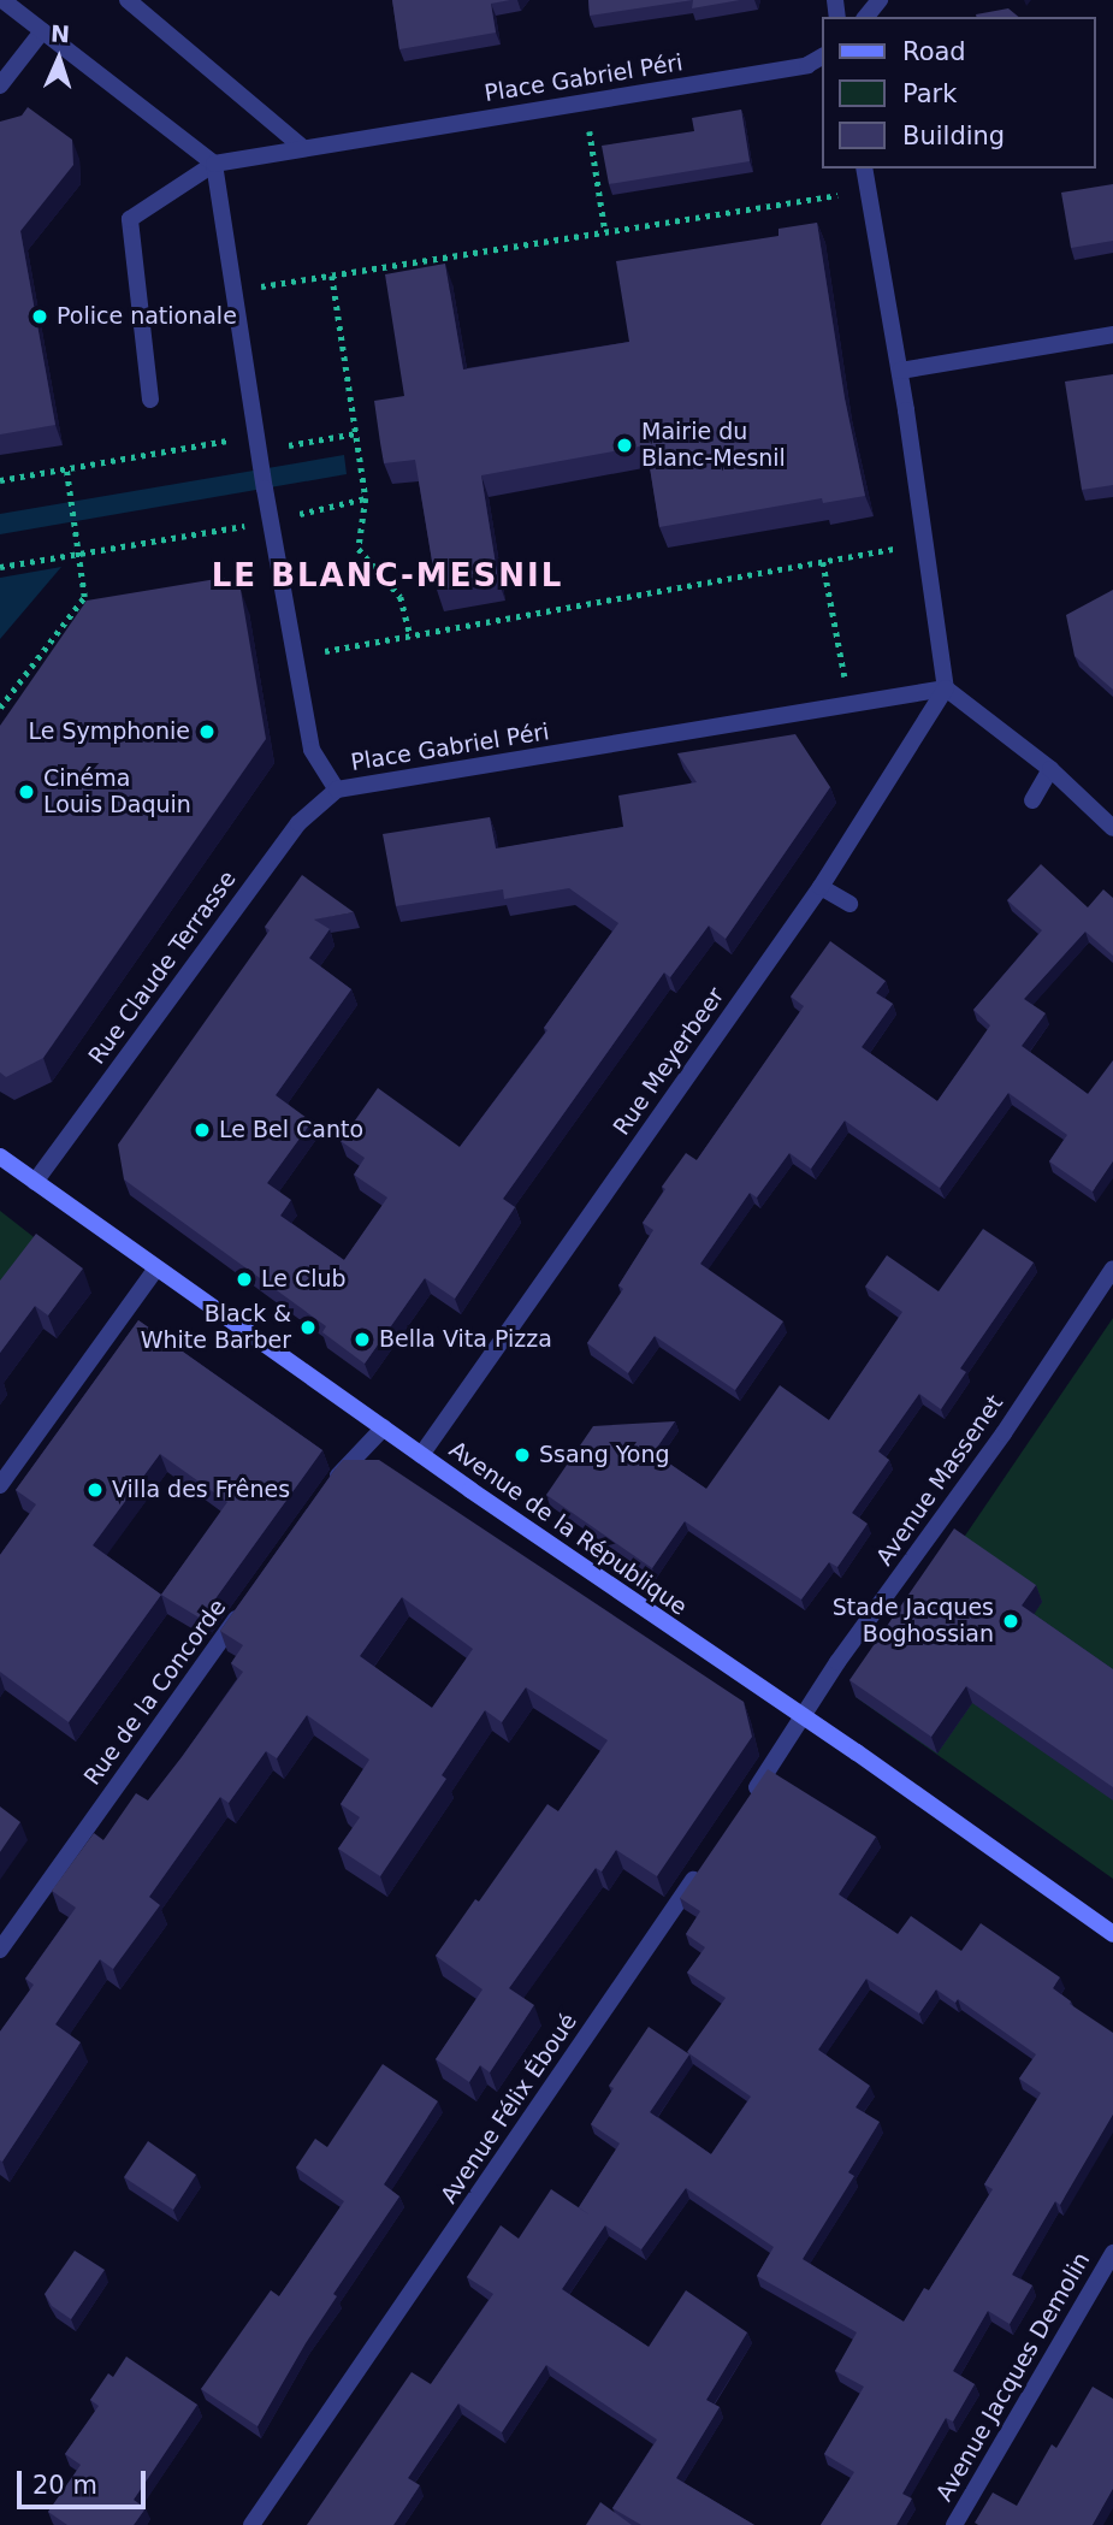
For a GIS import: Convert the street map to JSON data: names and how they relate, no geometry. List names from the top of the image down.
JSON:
{
  "streets": {
    "main road": ["Avenue de la République"],
    "street": [
      "Place Gabriel Péri",
      "Rue Claude Terrasse",
      "Rue Meyerbeer",
      "Avenue Massenet",
      "Rue de la Concorde",
      "Avenue Félix Éboué",
      "Avenue Jacques Demolin"
    ]
  },
  "crossings": [
    ["Place Gabriel Péri", "Rue Claude Terrasse"],
    ["Place Gabriel Péri", "Rue Meyerbeer"],
    ["Rue Claude Terrasse", "Avenue de la République"],
    ["Rue Meyerbeer", "Avenue de la République"],
    ["Avenue Massenet", "Avenue de la République"]
  ],
  "districts": ["LE BLANC-MESNIL"],
  "places": [
    "Police nationale",
    "Mairie du Blanc-Mesnil",
    "Le Symphonie",
    "Cinéma Louis Daquin",
    "Le Bel Canto",
    "Le Club",
    "Black & White Barber",
    "Bella Vita Pizza",
    "Ssang Yong",
    "Villa des Frênes",
    "Stade Jacques Boghossian"
  ],
  "legend": ["Road", "Park", "Building"],
  "scale_bar": "20 m",
  "north": "top"
}
